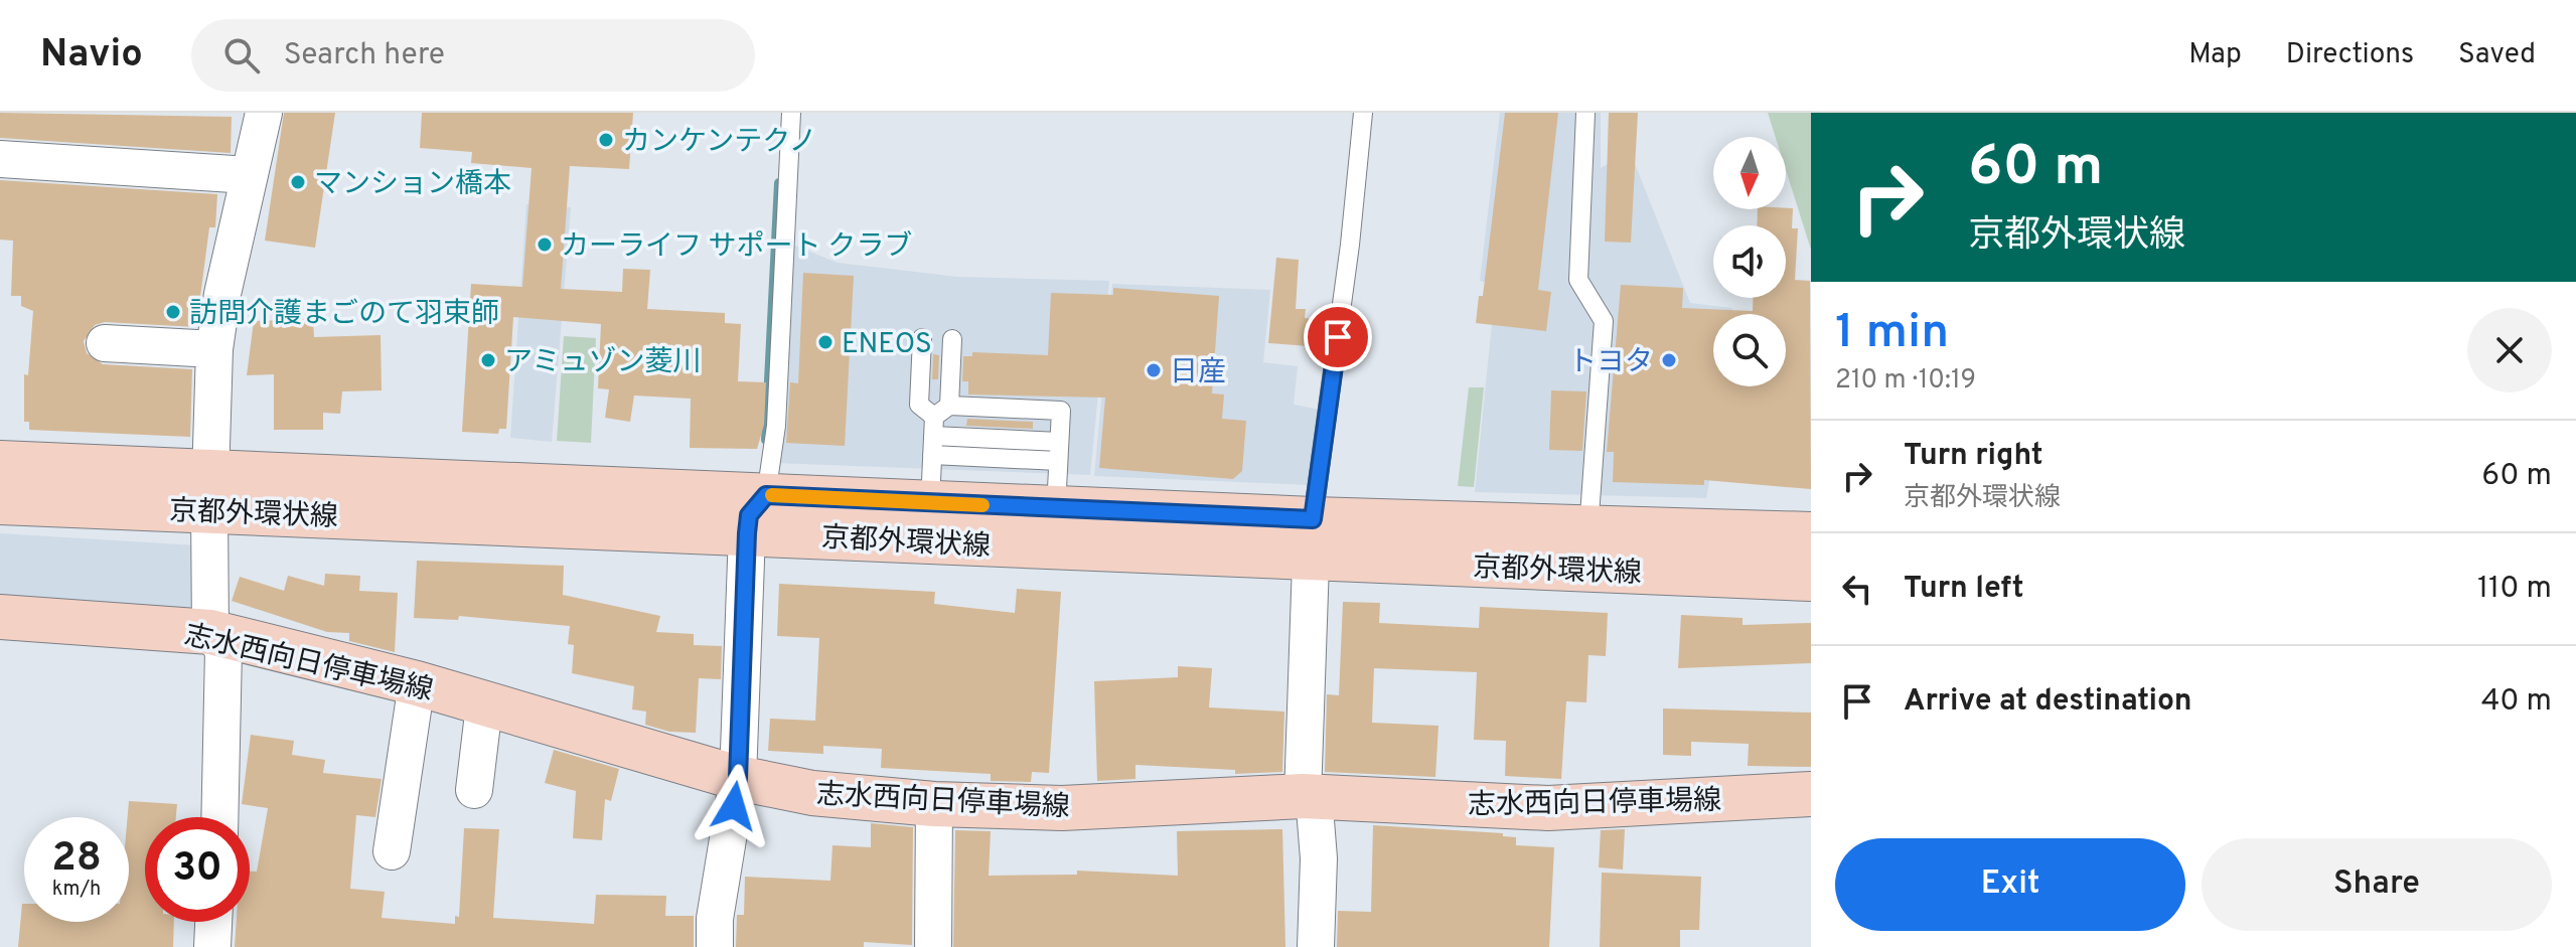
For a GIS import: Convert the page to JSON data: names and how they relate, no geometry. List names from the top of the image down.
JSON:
{
  "streets": {
    "street": ["京都外環状線", "志水西向日停車場線"]
  },
  "places": [
    "カンケンテクノ",
    "マンション橋本",
    "カーライフ サポート クラブ",
    "訪問介護まごのて羽束師",
    "ENEOS",
    "アミュゾン菱川",
    "トヨタ",
    "日産"
  ],
  "north": "bottom",
  "page": {
    "header": "Navio",
    "search": "Search here",
    "nav": ["Map", "Directions", "Saved"],
    "turn": ["60 m", "京都外環状線"],
    "heading": ["1 min", "210 m · 10:19"],
    "list": [
      {
        "name": "Turn right",
        "note": "京都外環状線",
        "value": "60 m"
      },
      {
        "name": "Turn left",
        "value": "110 m"
      },
      {
        "name": "Arrive at destination",
        "value": "40 m"
      }
    ],
    "speed": "28 km/h",
    "limit": "30",
    "buttons": ["Exit", "Share"]
  }
}
